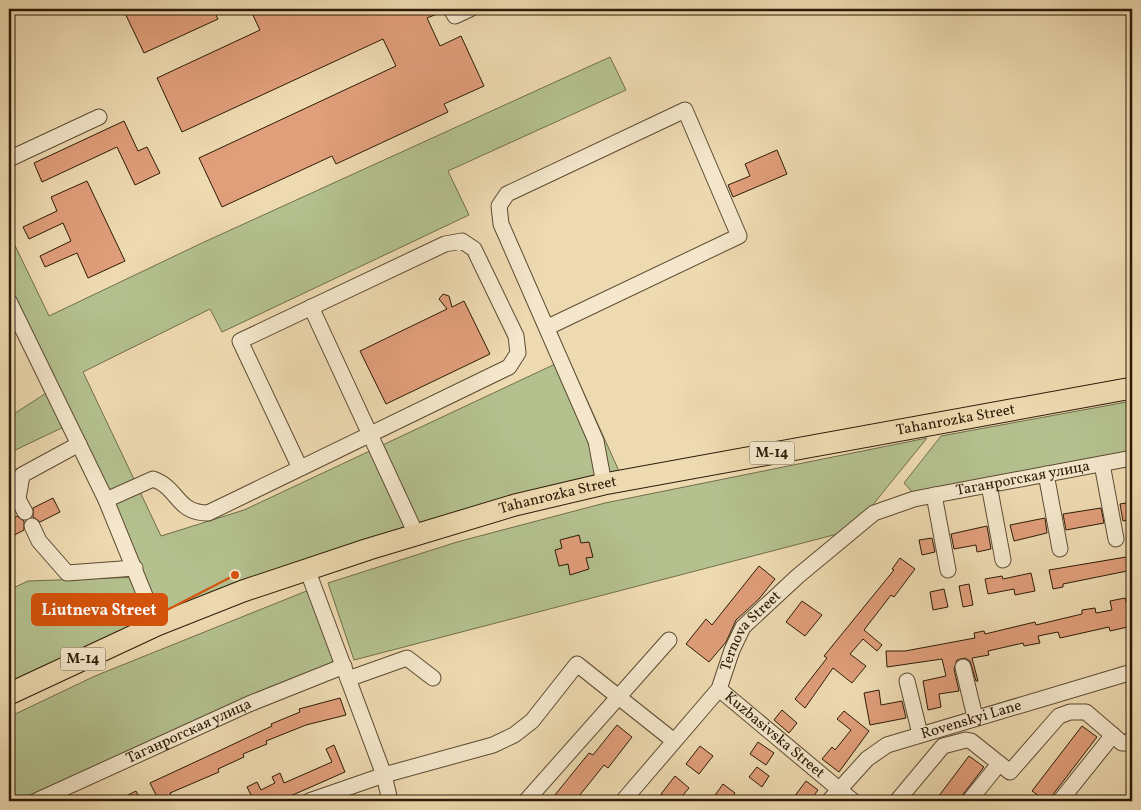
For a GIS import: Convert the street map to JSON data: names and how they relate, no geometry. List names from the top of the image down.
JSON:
{
  "streets": {
    "highway": ["Tahanrozka Street", "М-14"],
    "street": [
      "Таганрогская улица",
      "Ternova Street",
      "Rovenskyi Lane",
      "Kuzbasivska Street"
    ]
  },
  "crossings": [
    ["Таганрогская улица", "Ternova Street"],
    ["Ternova Street", "Kuzbasivska Street"],
    ["Rovenskyi Lane", "Kuzbasivska Street"]
  ],
  "places": ["Liutneva Street"]
}
